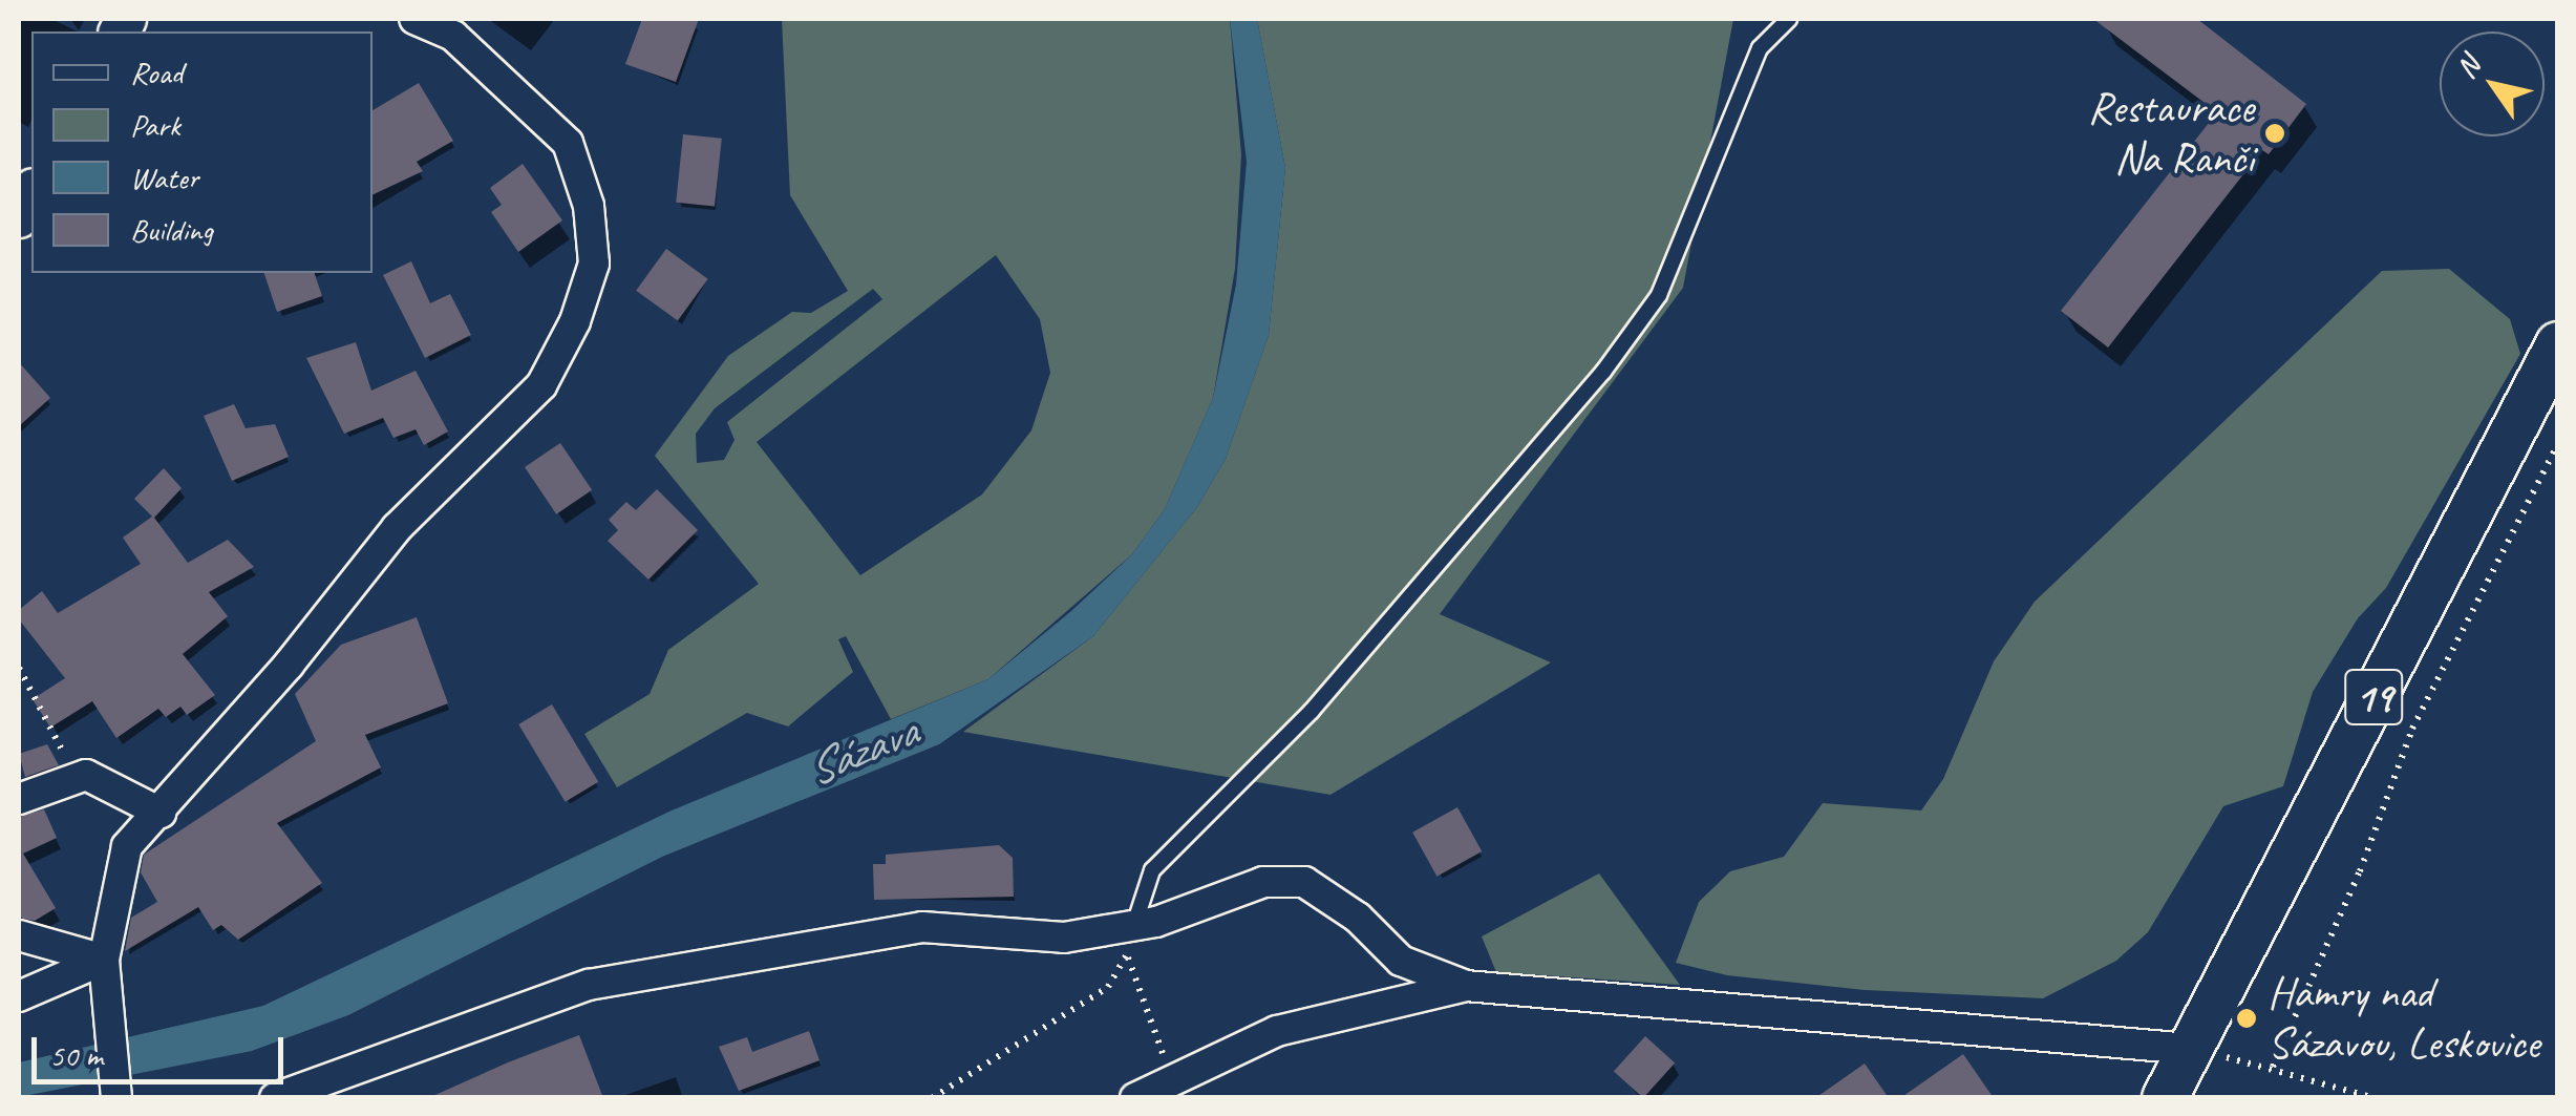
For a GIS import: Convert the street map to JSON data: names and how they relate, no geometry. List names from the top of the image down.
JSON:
{
  "streets": {
    "main road": ["19"]
  },
  "water": ["Sázava"],
  "places": ["Restaurace Na Ranči", "Hamry nad Sázavou, Leskovice"],
  "legend": [
    "Road",
    "Park",
    "Water",
    "Building"
  ],
  "scale_bar": "50 m",
  "north": "top left"
}
